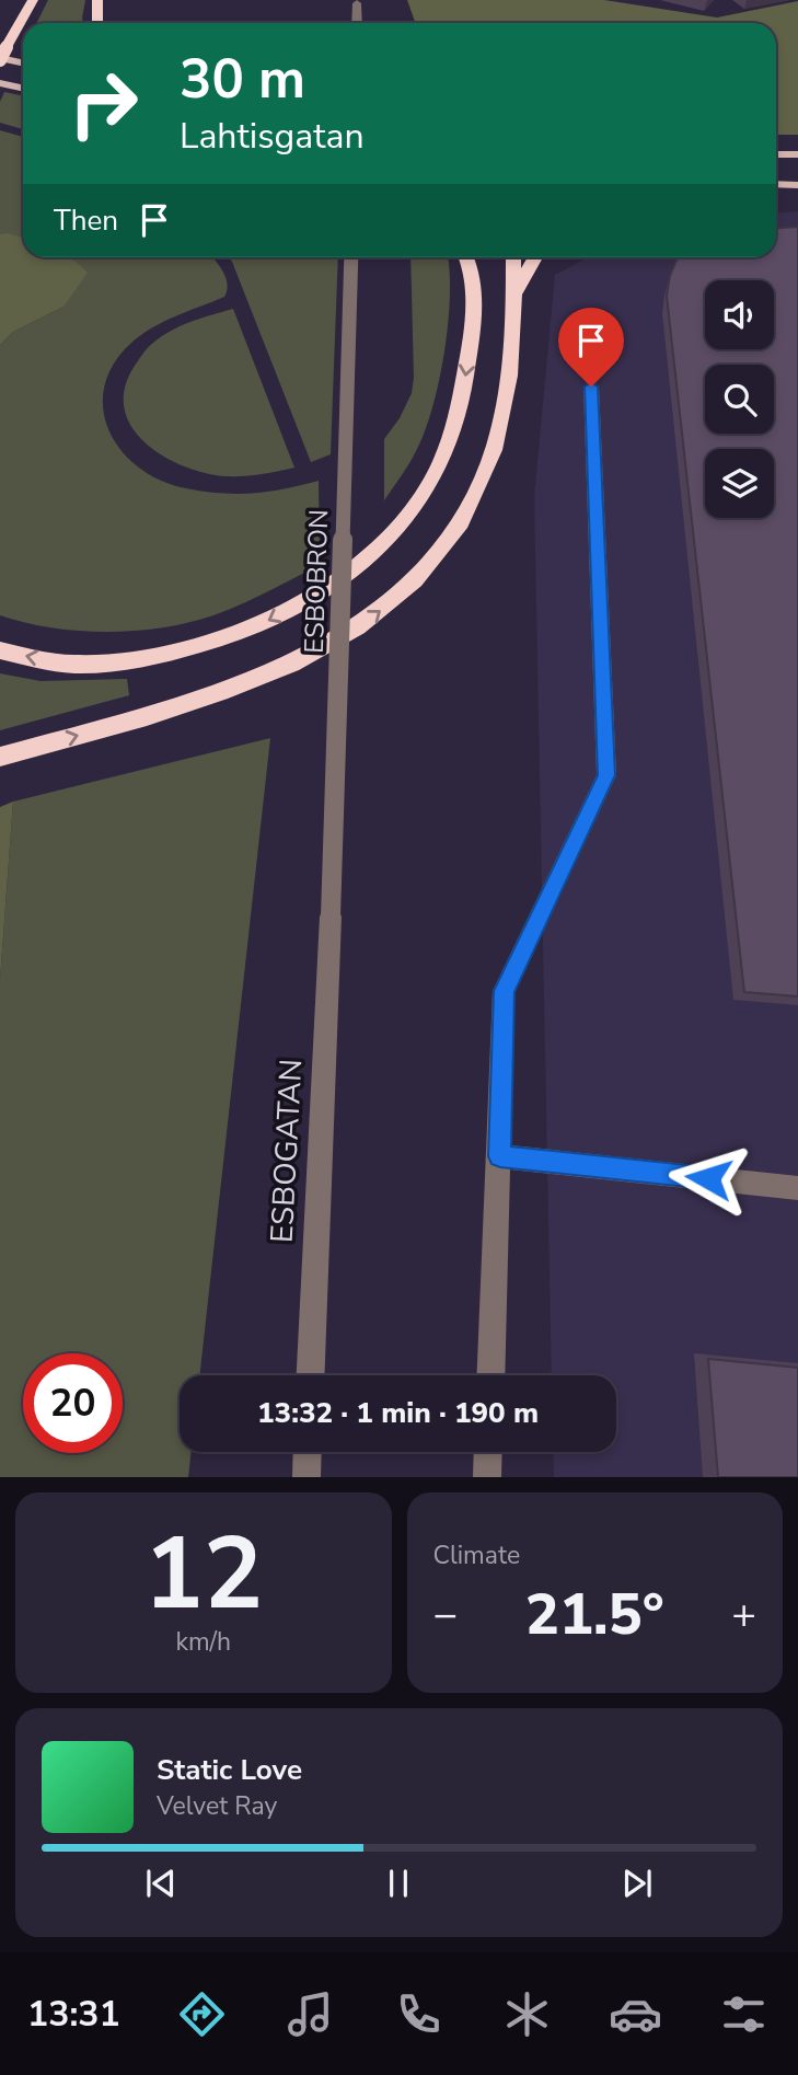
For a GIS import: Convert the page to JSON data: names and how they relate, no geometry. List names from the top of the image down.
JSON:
{
  "streets": {
    "street": ["ESBOBRON", "ESBOGATAN"]
  },
  "crossings": [
    ["ESBOBRON", "ESBOGATAN"]
  ],
  "page": {
    "turn": ["30 m", "Lahtisgatan"],
    "then": "Then",
    "limit": "20",
    "trip": "13:32 · 1 min · 190 m",
    "tile": [
      ["12", "km/h"],
      "Climate"
    ],
    "heat": ["−", "21.5°", "+"],
    "song": ["Static Love", "Velvet Ray"],
    "tabs": "13:31"
  }
}
